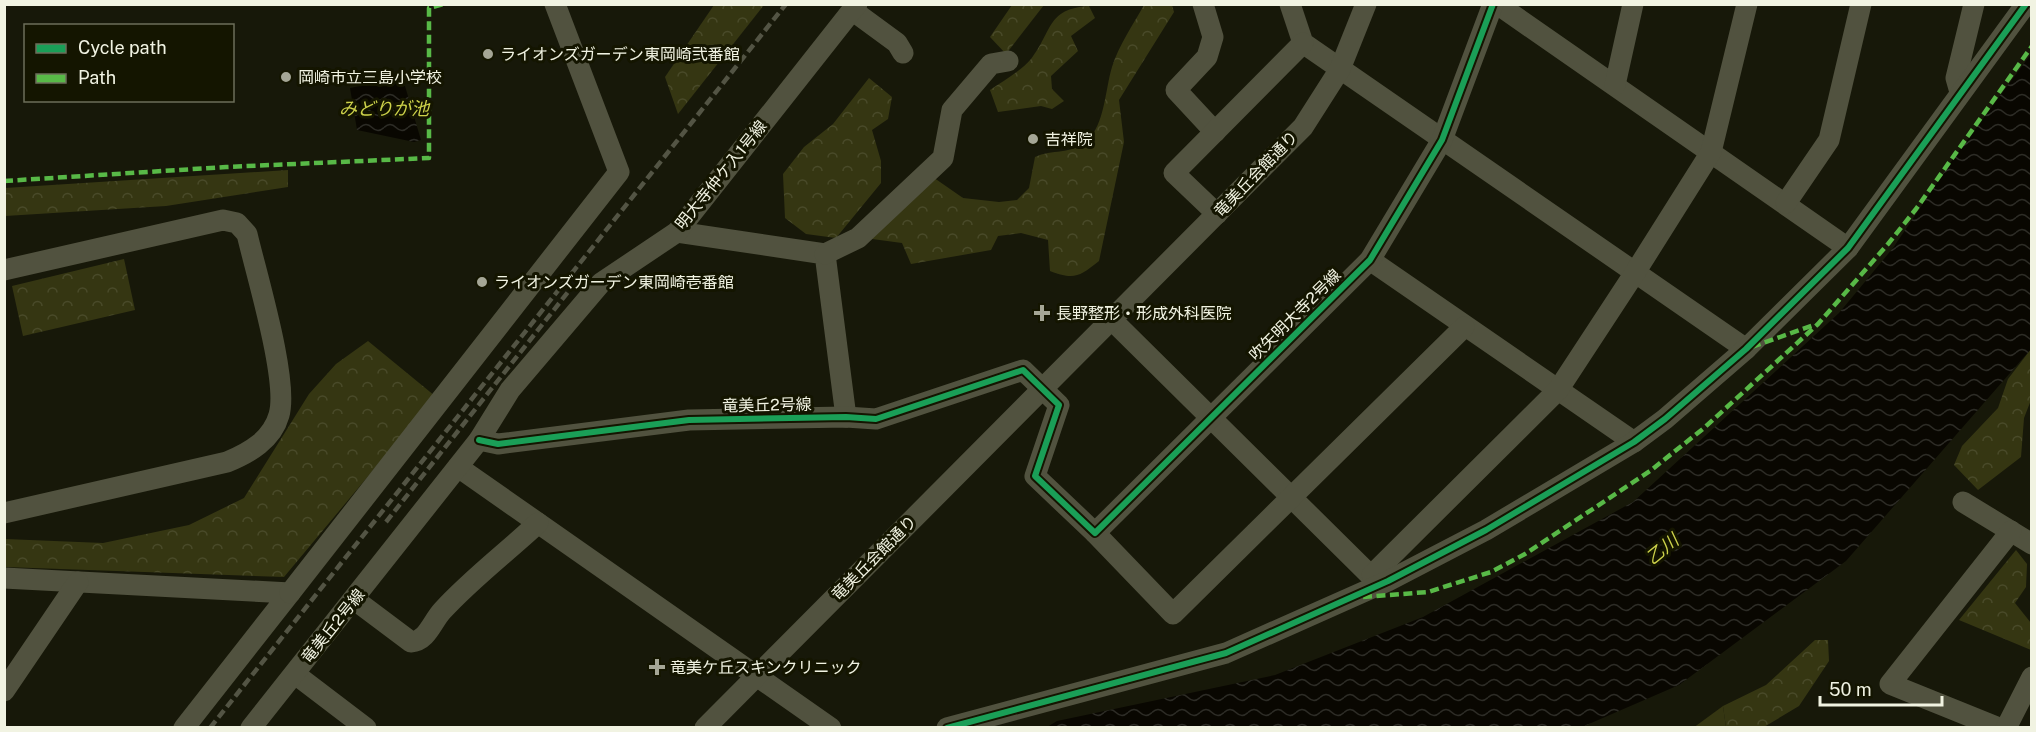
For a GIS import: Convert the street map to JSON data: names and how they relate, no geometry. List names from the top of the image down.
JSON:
{
  "streets": {
    "street": [
      "竜美丘会館通り",
      "明大寺仲ケ入1号線",
      "吹矢明大寺2号線",
      "竜美丘2号線"
    ]
  },
  "crossings": [
    ["竜美丘会館通り", "竜美丘2号線"],
    ["明大寺仲ケ入1号線", "竜美丘2号線"]
  ],
  "water": ["みどりが池", "乙川"],
  "places": {
    "other": [
      "ライオンズガーデン東岡崎弐番館",
      "岡崎市立三島小学校",
      "吉祥院",
      "ライオンズガーデン東岡崎壱番館"
    ],
    "health": ["長野整形・形成外科医院", "竜美ケ丘スキンクリニック"]
  },
  "legend": ["Cycle path", "Path"],
  "scale_bar": "50 m"
}
